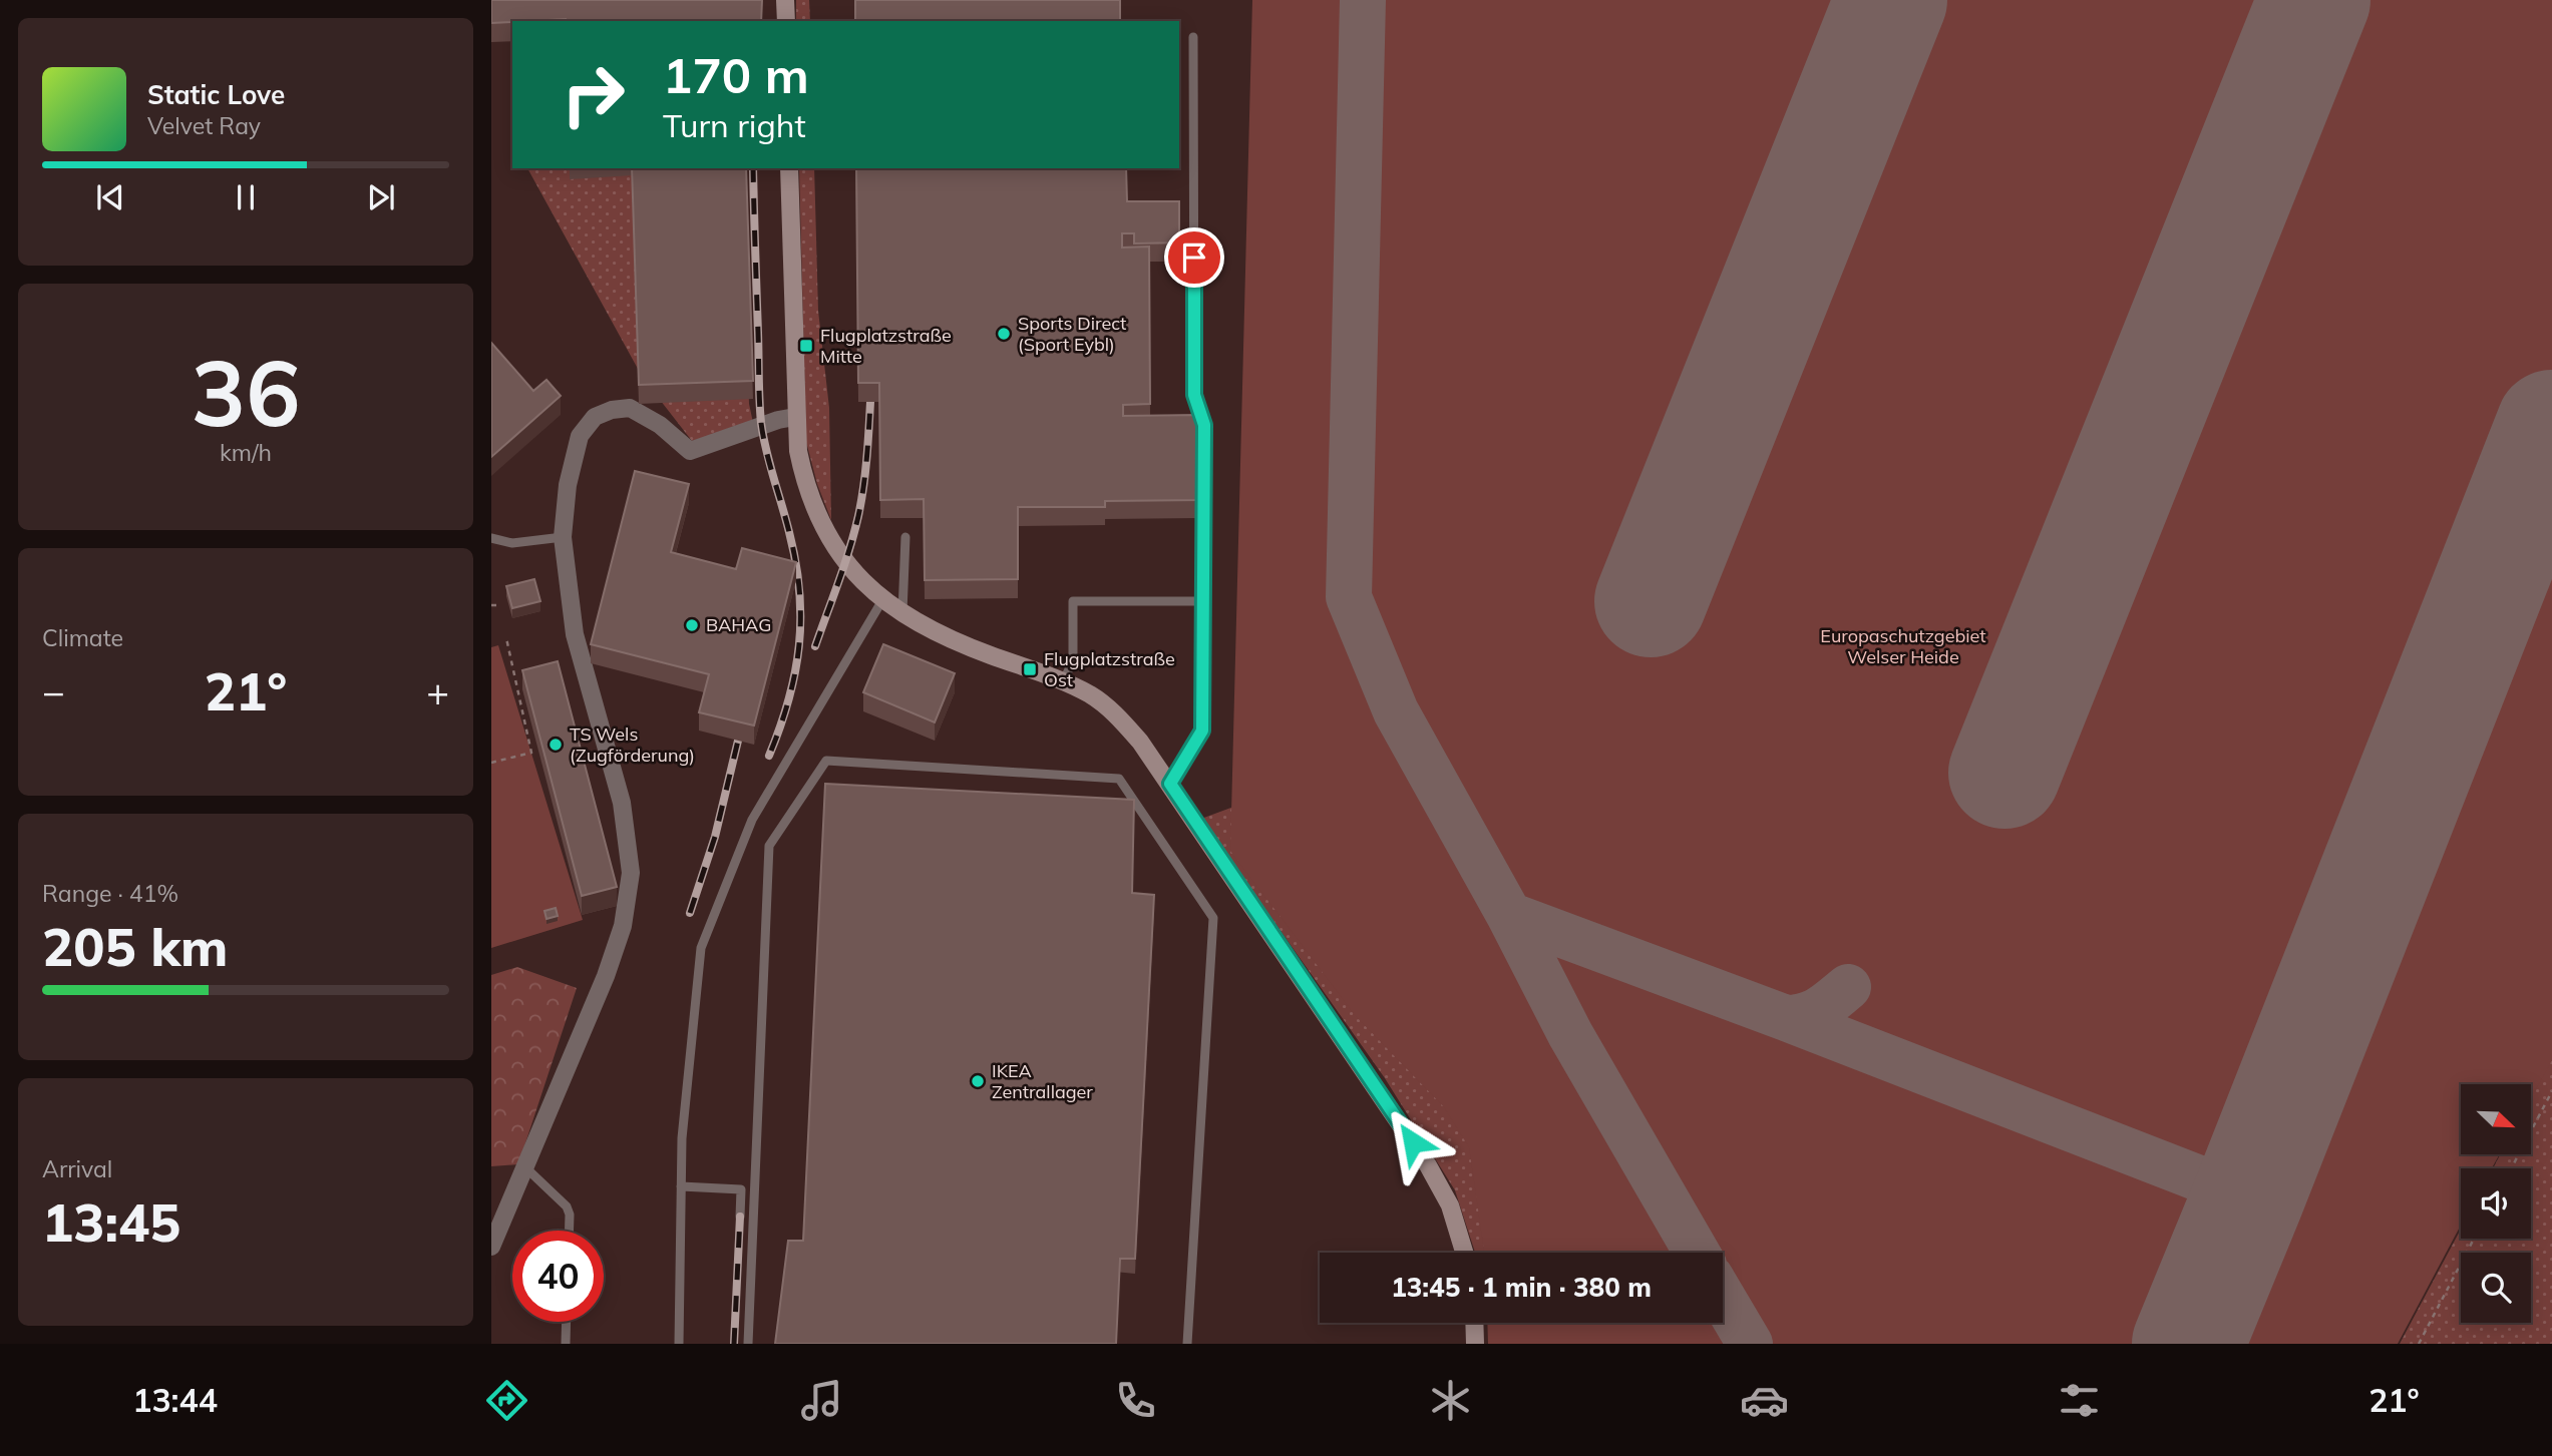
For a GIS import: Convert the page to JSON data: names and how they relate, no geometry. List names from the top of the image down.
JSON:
{
  "parks": ["Europaschutzgebiet Welser Heide"],
  "places": {
    "other": [
      "Sports Direct (Sport Eybl)",
      "BAHAG",
      "TS Wels (Zugförderung)",
      "IKEA Zentrallager"
    ],
    "transit": ["Flugplatzstraße Mitte", "Flugplatzstraße Ost"]
  },
  "north": "bottom right",
  "page": {
    "turn": ["170 m", "Turn right"],
    "song": ["Static Love", "Velvet Ray"],
    "tile": [
      ["36", "km/h"],
      "Climate",
      ["Range · 41%", "205 km"],
      ["Arrival", "13:45"]
    ],
    "heat": ["−", "21°", "+"],
    "limit": "40",
    "trip": "13:45 · 1 min · 380 m",
    "tabs": ["13:44", "21°"]
  }
}
